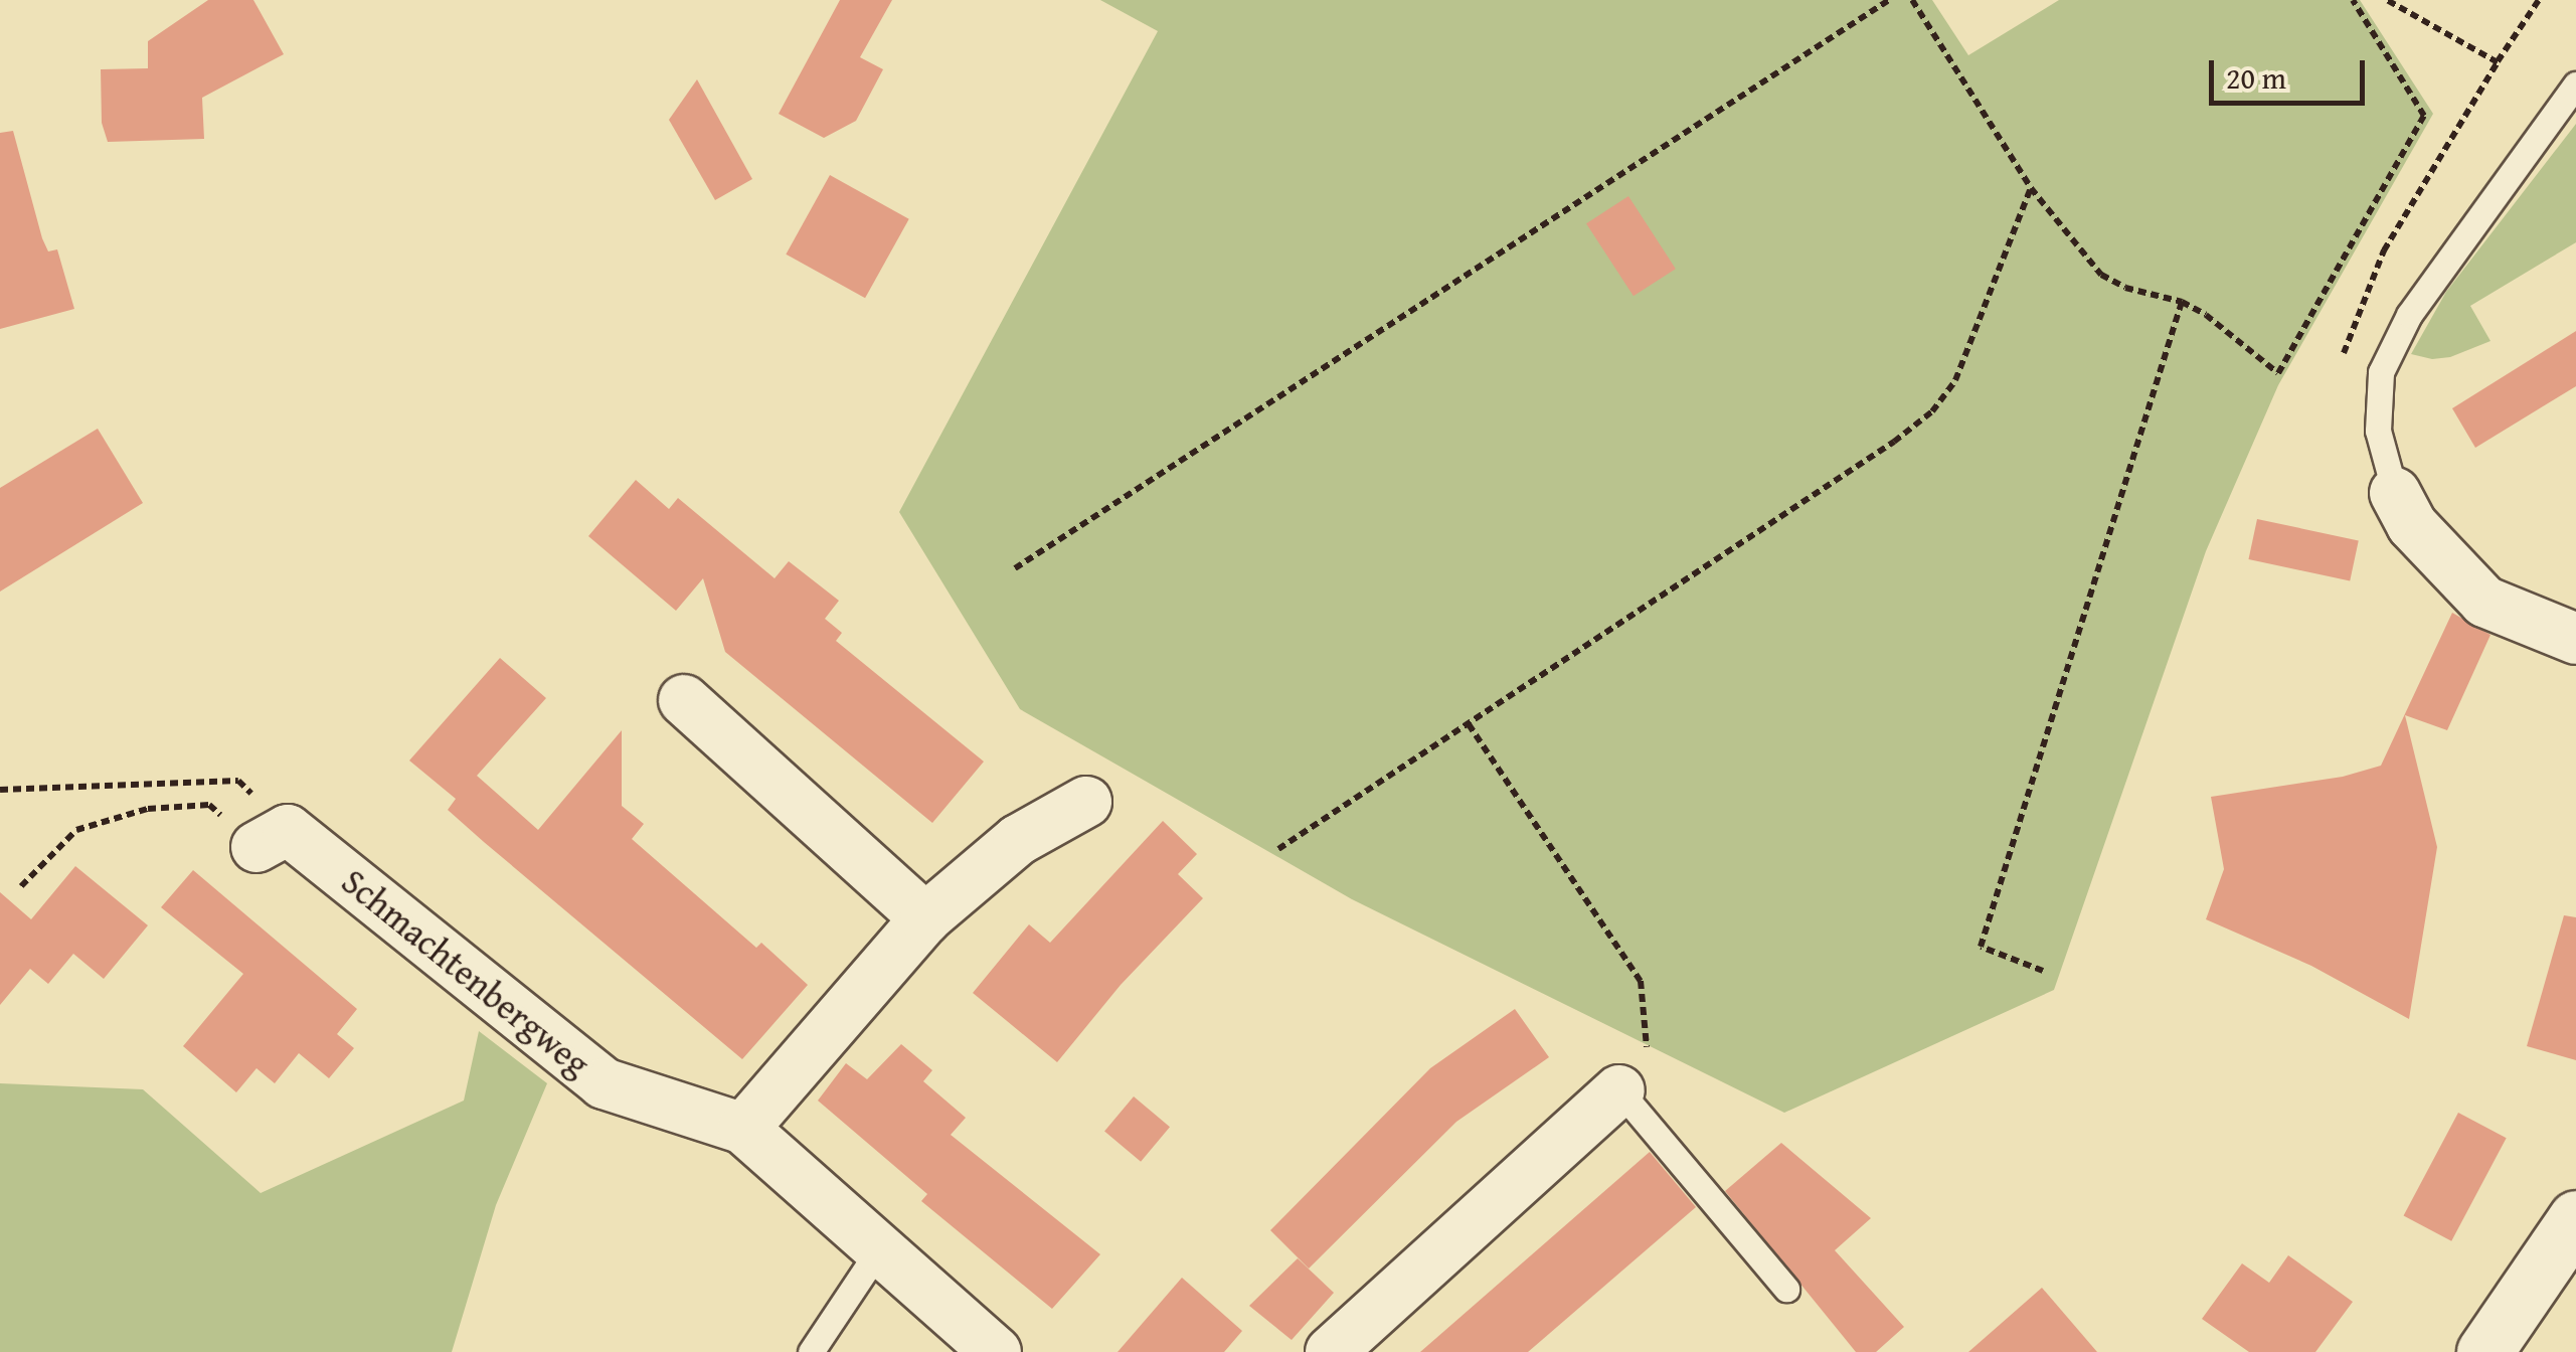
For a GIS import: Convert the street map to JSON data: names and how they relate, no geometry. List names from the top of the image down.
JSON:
{
  "streets": {
    "street": ["Schmachtenbergweg"]
  },
  "scale_bar": "20 m"
}
